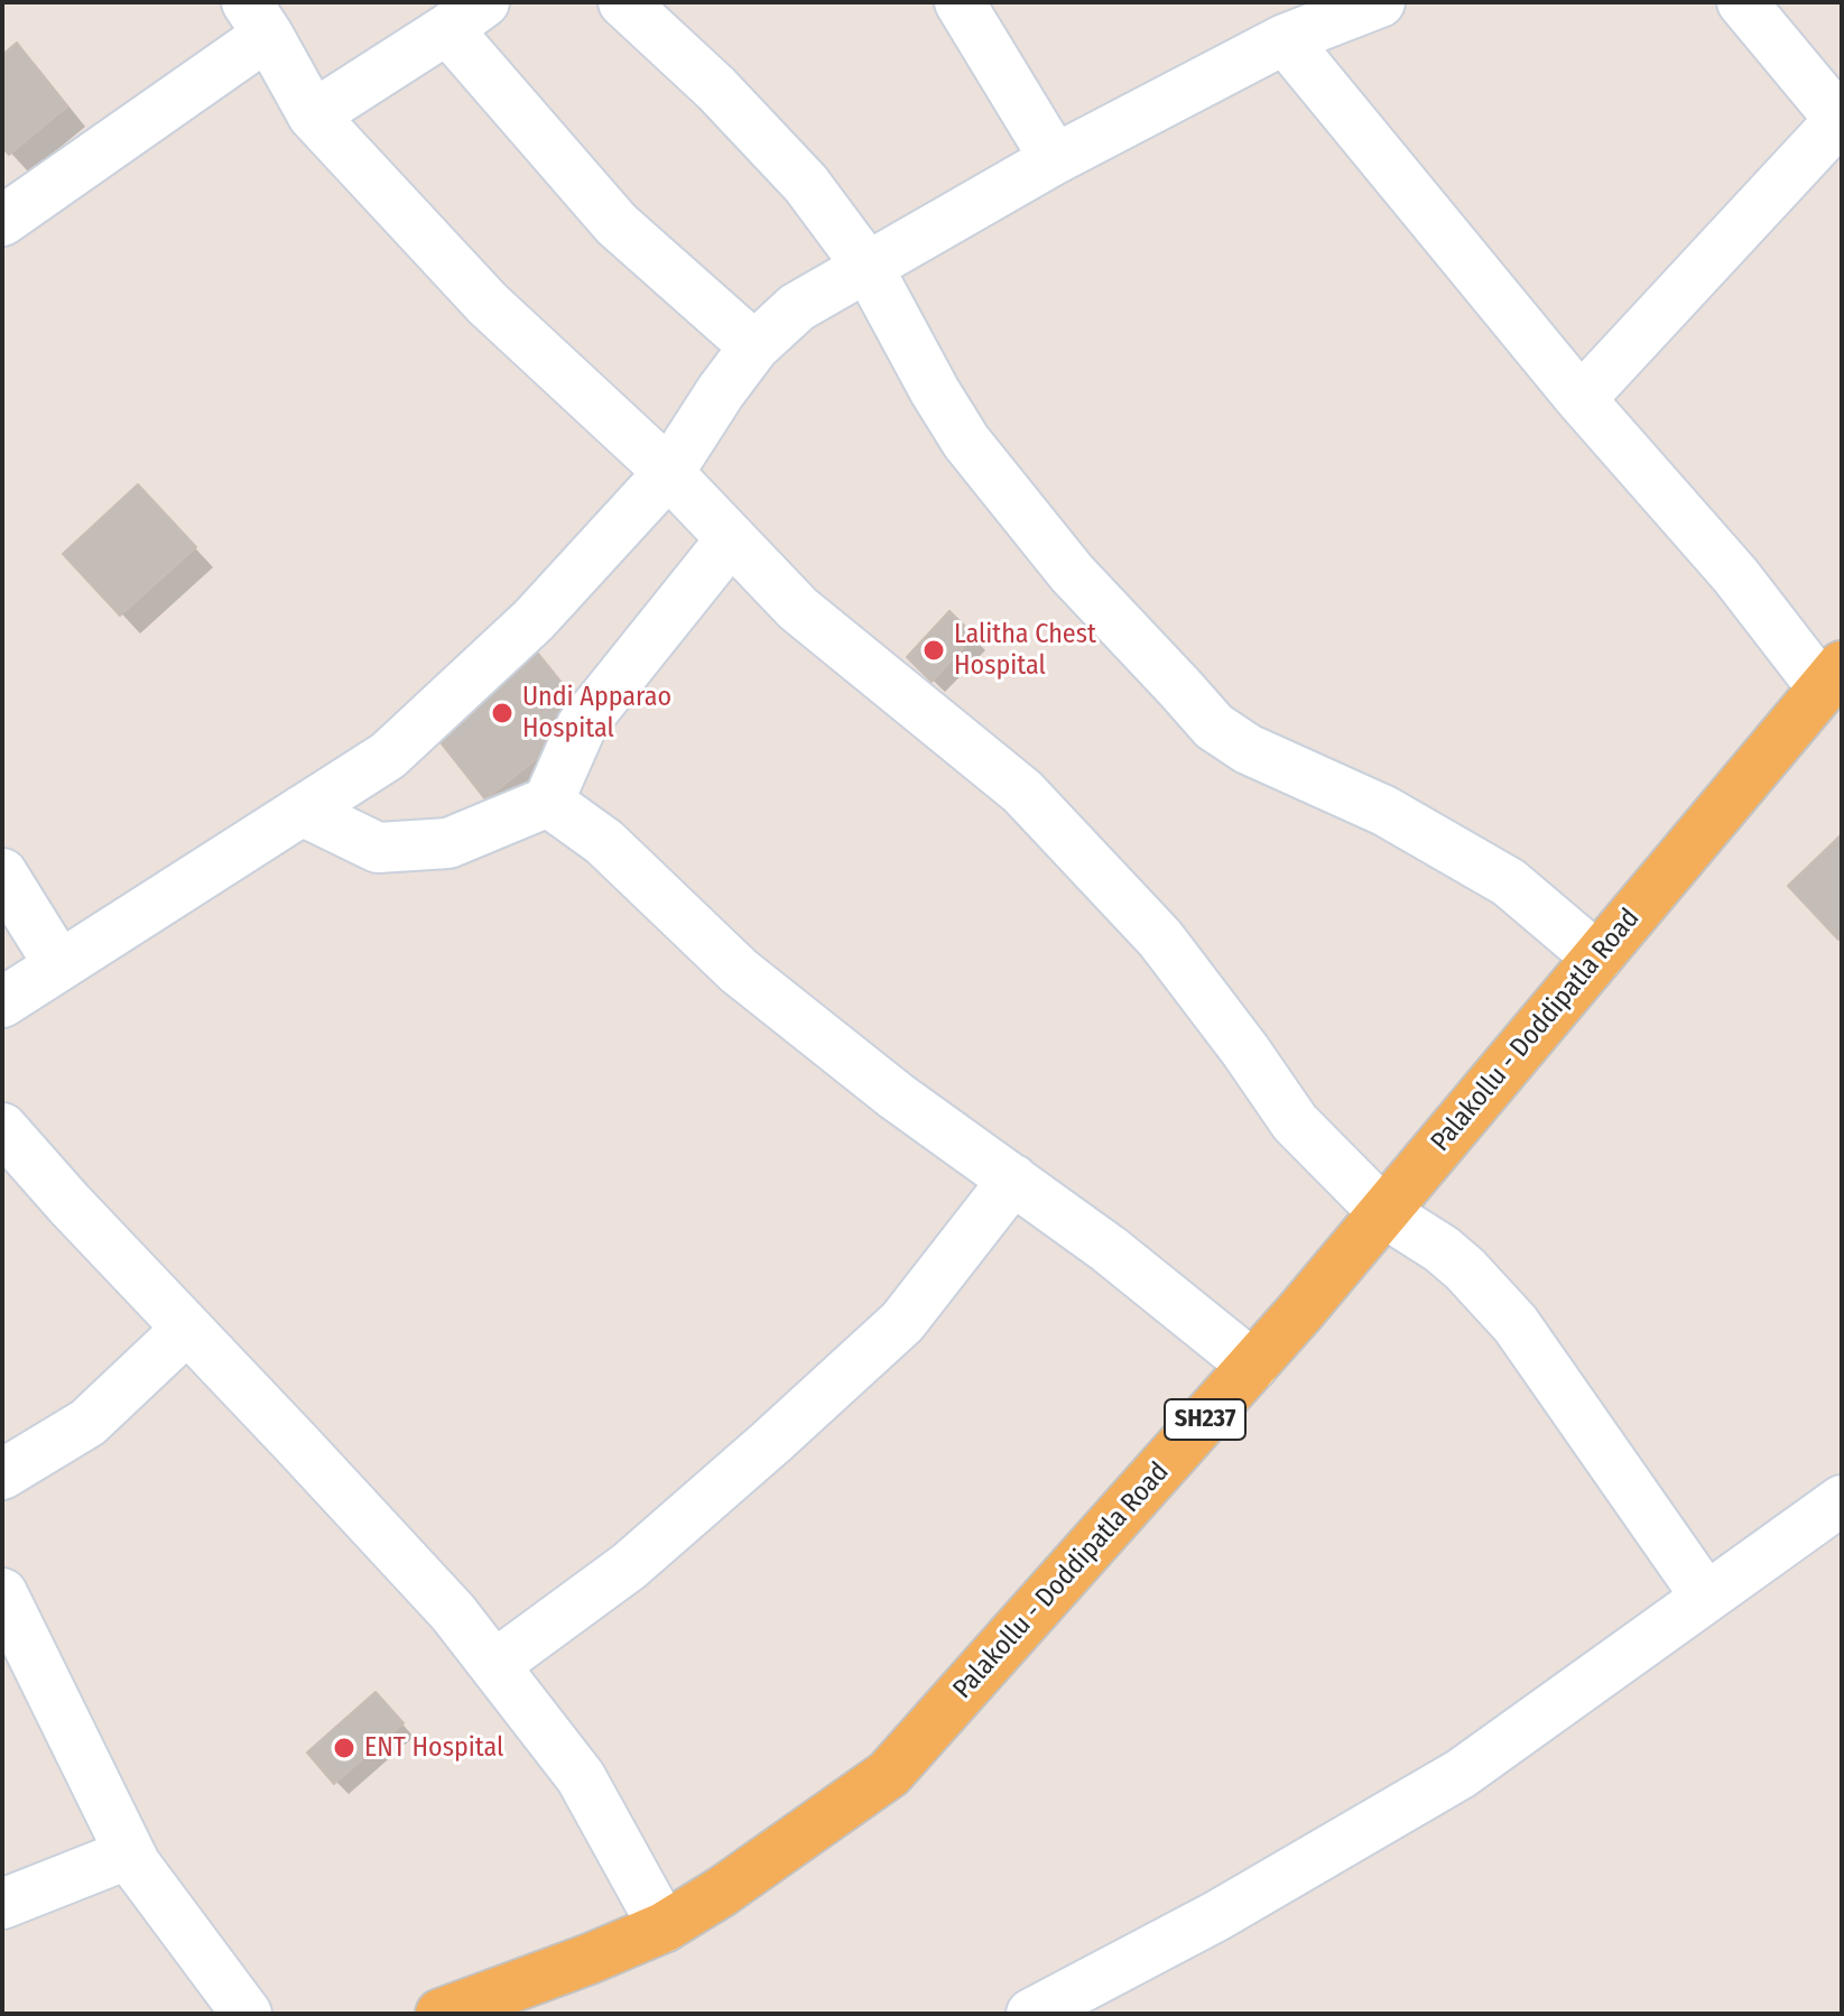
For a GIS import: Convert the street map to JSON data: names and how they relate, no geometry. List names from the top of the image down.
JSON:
{
  "streets": {
    "main road": ["Palakollu - Doddipatla Road", "SH237"]
  },
  "places": ["Lalitha Chest Hospital", "Undi Apparao Hospital", "ENT Hospital"]
}
